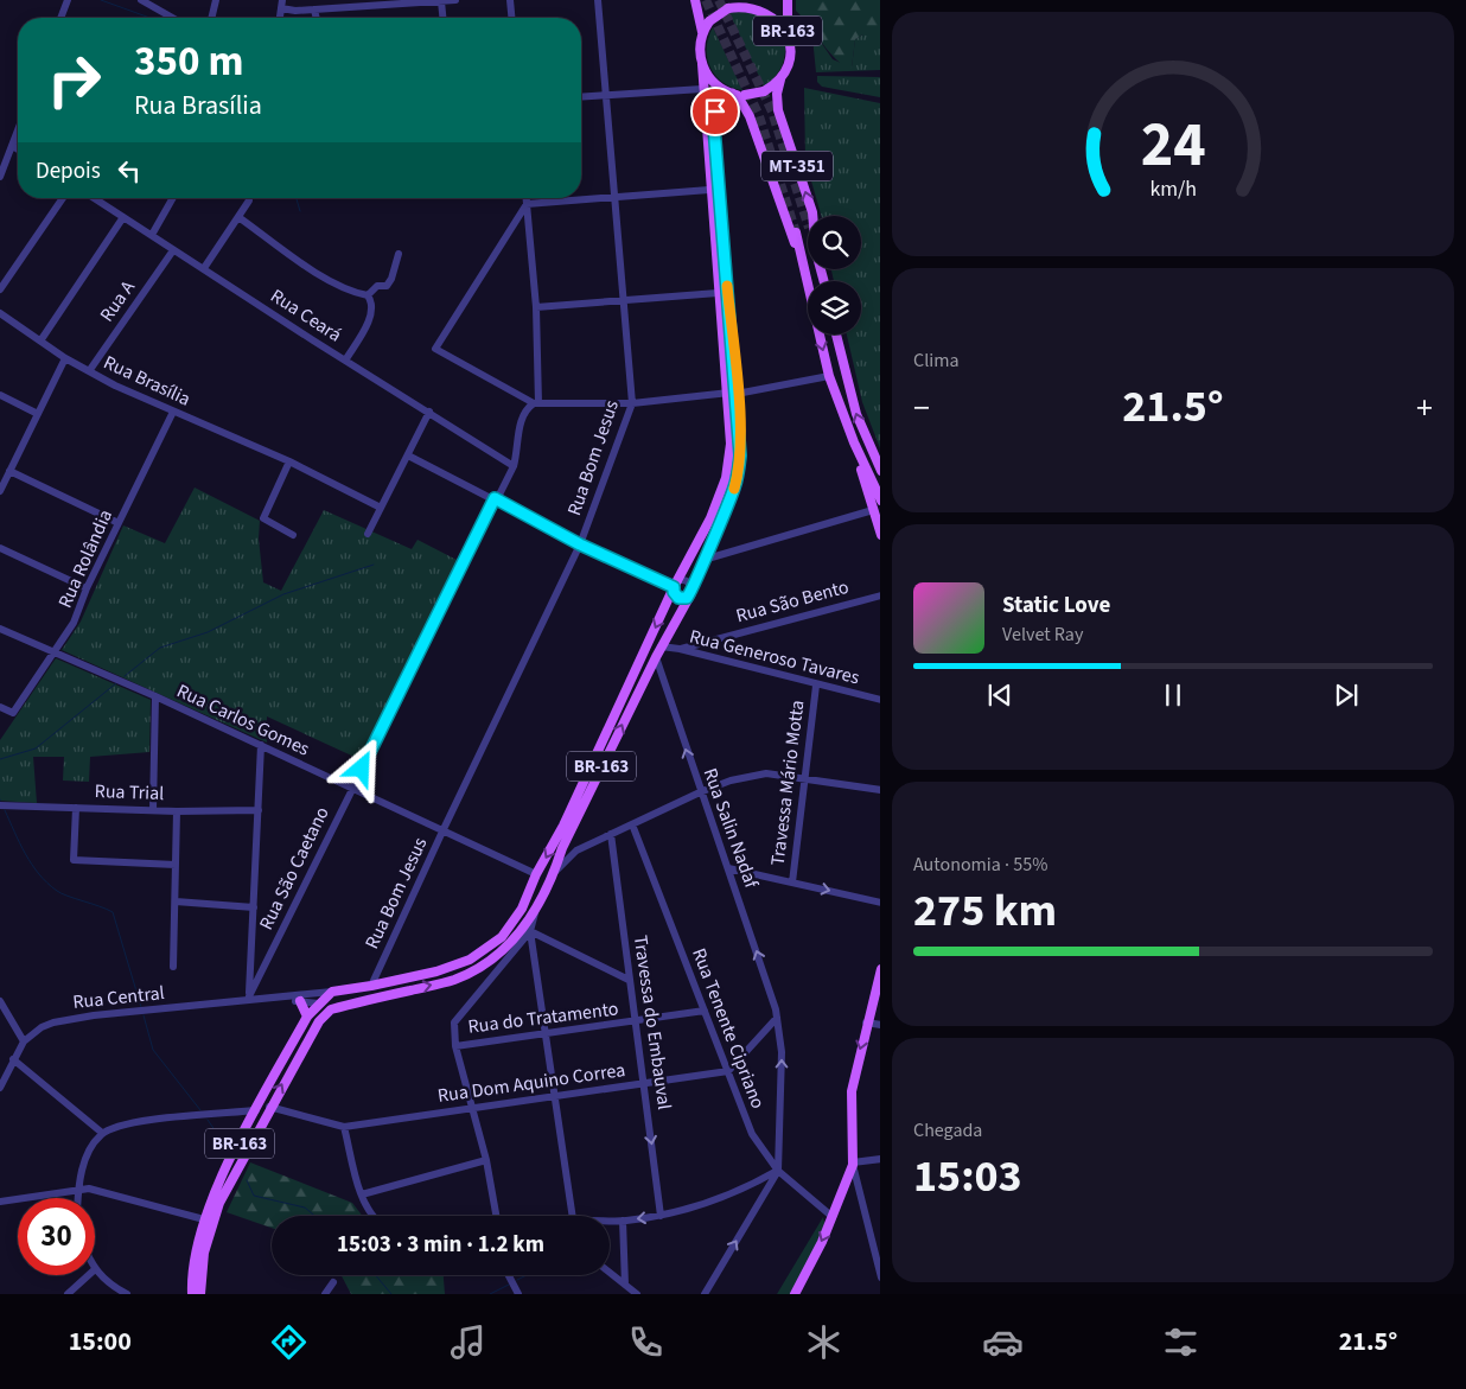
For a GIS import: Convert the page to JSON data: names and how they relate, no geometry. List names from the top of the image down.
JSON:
{
  "streets": {
    "main road": ["BR-163", "MT-351"],
    "street": [
      "Rua A",
      "Rua Ceará",
      "Rua Brasília",
      "Rua Bom Jesus",
      "Rua Rolândia",
      "Rua São Bento",
      "Rua Generoso Tavares",
      "Rua Carlos Gomes",
      "Travessa Mário Motta",
      "Rua Trial",
      "Rua Salin Nadaf",
      "Rua São Caetano",
      "Rua Central",
      "Rua do Tratamento",
      "Travessa do Embauval",
      "Rua Tenente Cipriano",
      "Rua Dom Aquino Correa"
    ]
  },
  "crossings": [
    ["BR-163", "MT-351"],
    ["BR-163", "Rua Bom Jesus"],
    ["BR-163", "Rua Generoso Tavares"],
    ["BR-163", "Rua Carlos Gomes"],
    ["BR-163", "Rua Salin Nadaf"],
    ["BR-163", "Rua Central"],
    ["BR-163", "Rua Dom Aquino Correa"],
    ["Rua A", "Rua Ceará"],
    ["Rua A", "Rua Brasília"],
    ["Rua Ceará", "Rua São Caetano"],
    ["Rua Brasília", "Rua Rolândia"],
    ["Rua Bom Jesus", "Rua Carlos Gomes"],
    ["Rua Rolândia", "Rua Carlos Gomes"],
    ["Rua São Bento", "Rua Generoso Tavares"],
    ["Rua Generoso Tavares", "Travessa Mário Motta"],
    ["Rua Carlos Gomes", "Rua São Caetano"],
    ["Rua Trial", "Rua São Caetano"],
    ["Rua Salin Nadaf", "Rua Tenente Cipriano"],
    ["Rua São Caetano", "Rua Central"],
    ["Rua do Tratamento", "Travessa do Embauval"],
    ["Rua do Tratamento", "Rua Tenente Cipriano"],
    ["Travessa do Embauval", "Rua Dom Aquino Correa"],
    ["Rua Tenente Cipriano", "Rua Dom Aquino Correa"]
  ],
  "one_way": ["Rua Salin Nadaf"],
  "page": {
    "turn": ["350 m", "Rua Brasília"],
    "then": "Depois",
    "tile": [
      "Clima",
      ["Autonomia · 55%", "275 km"],
      ["Chegada", "15:03"]
    ],
    "heat": ["−", "21.5°", "+"],
    "song": ["Static Love", "Velvet Ray"],
    "limit": "30",
    "trip": "15:03 · 3 min · 1.2 km",
    "tabs": ["15:00", "21.5°"],
    "gauge": ["24", "km/h"]
  }
}
